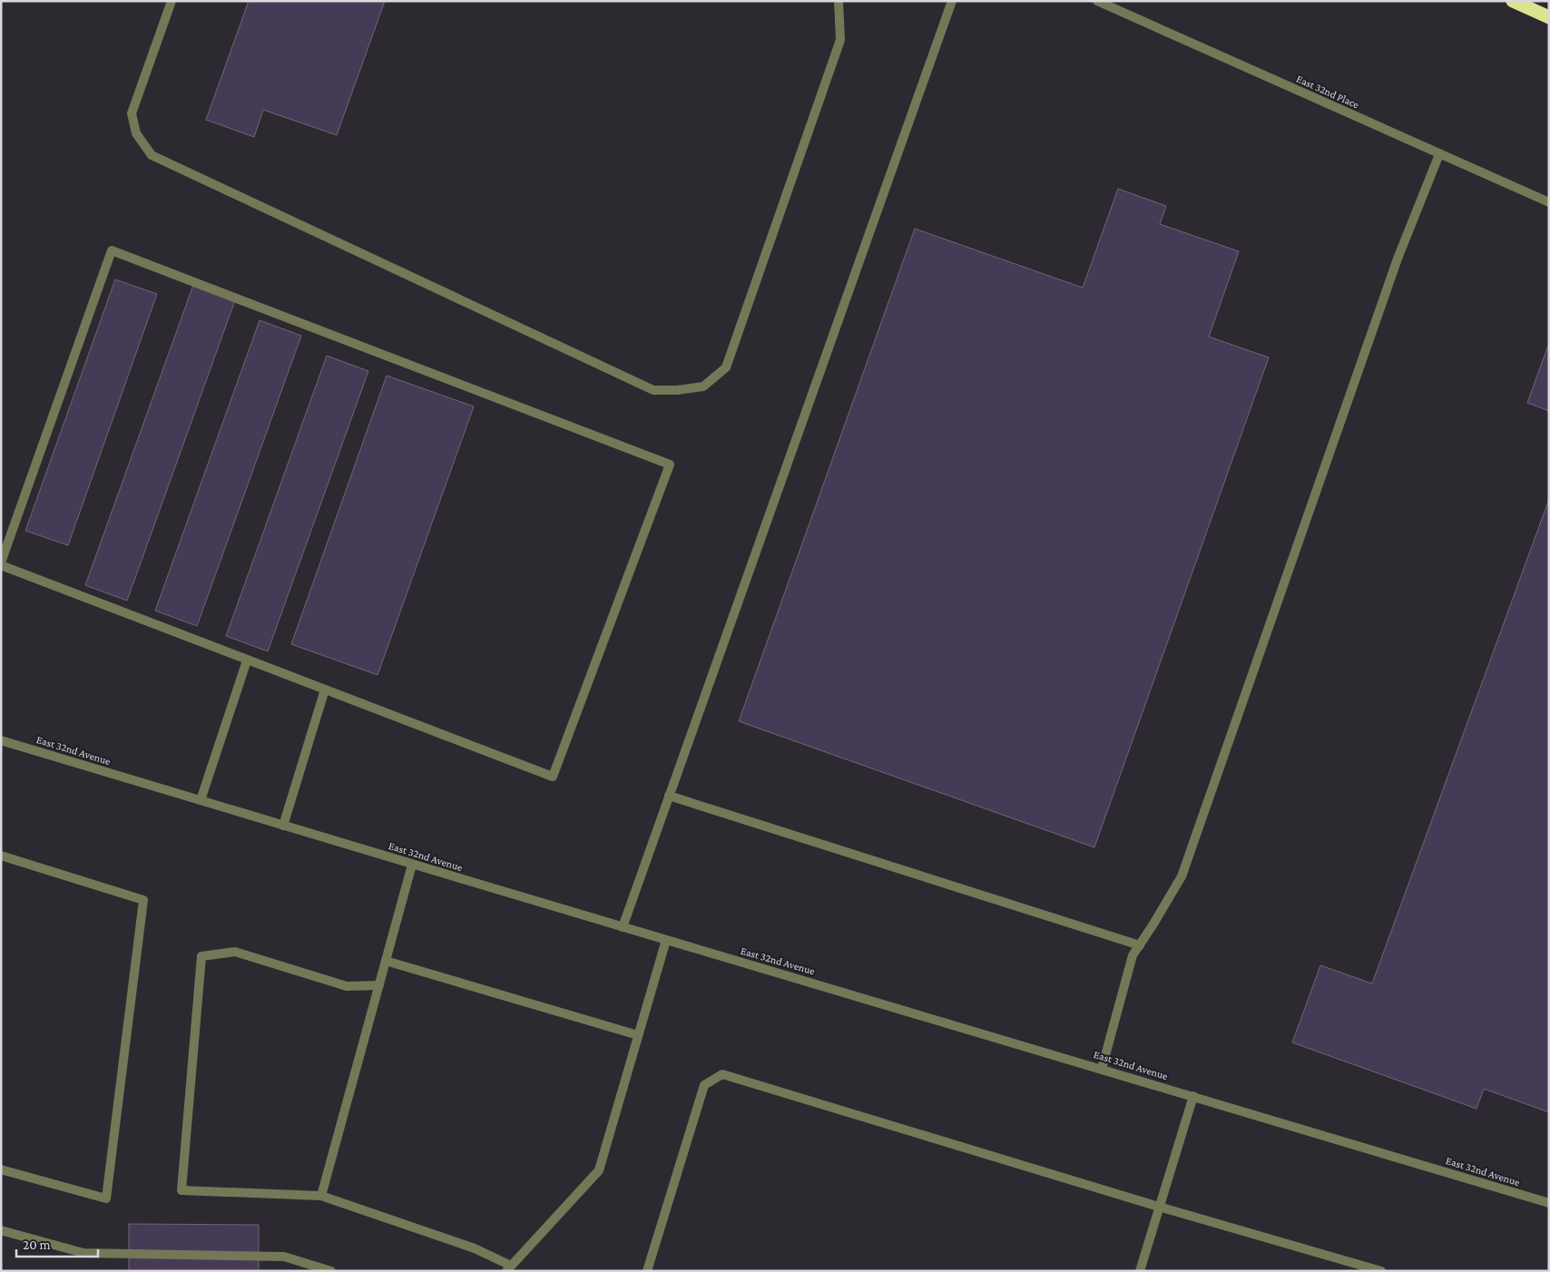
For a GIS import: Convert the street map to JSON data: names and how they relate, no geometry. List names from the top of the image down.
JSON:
{
  "streets": {
    "street": ["East 32nd Place", "East 32nd Avenue"]
  },
  "scale_bar": "20 m"
}
